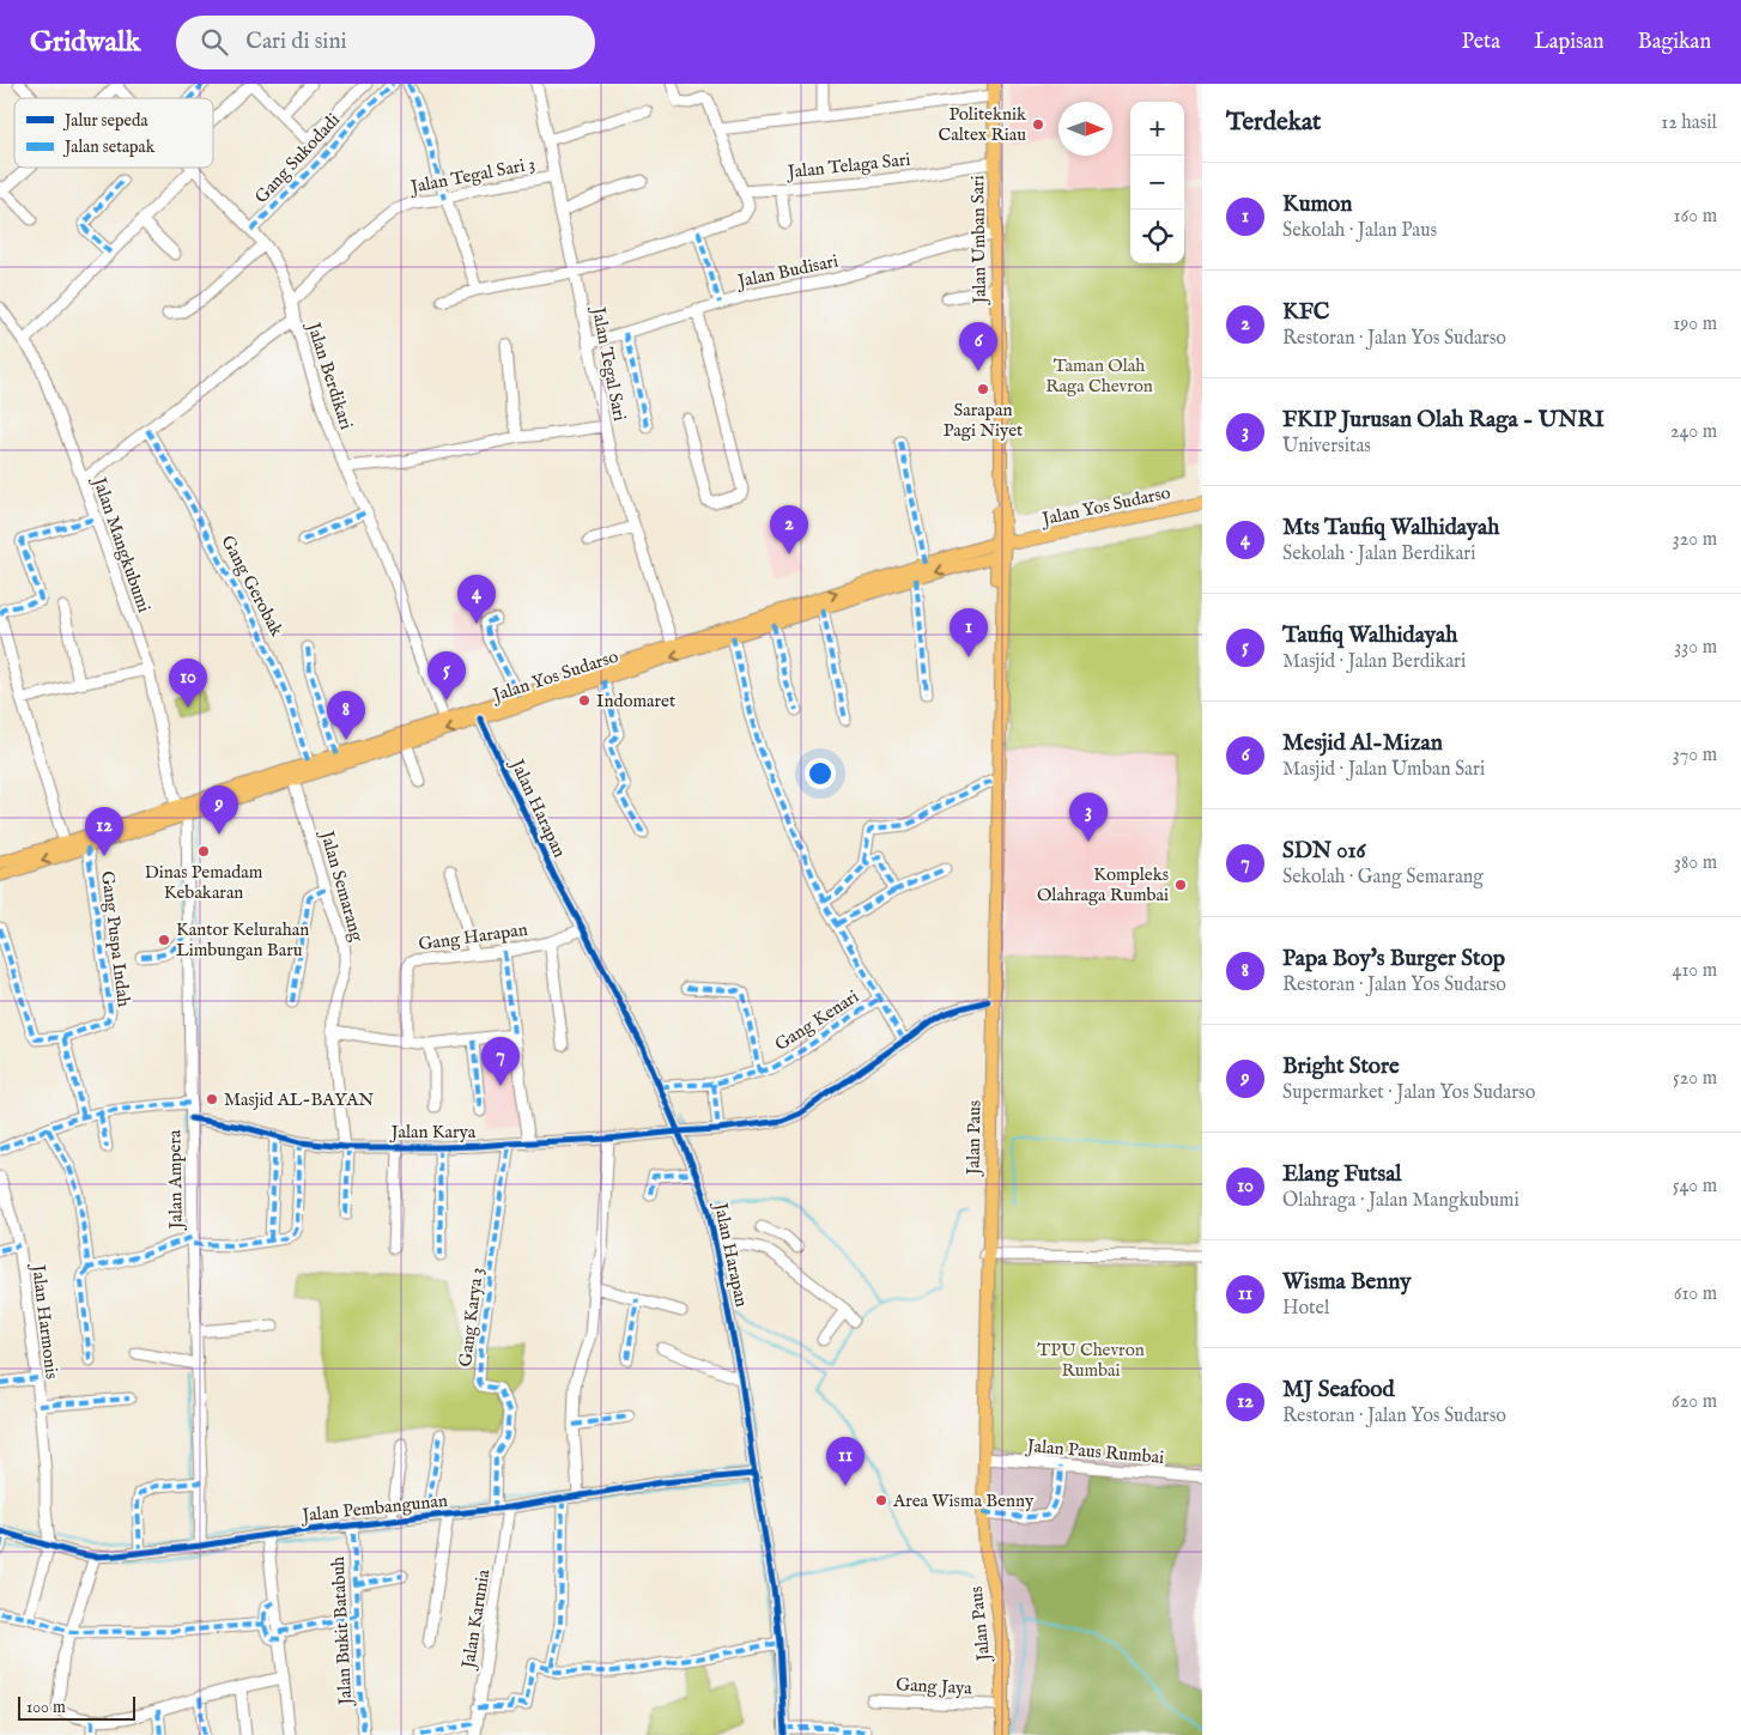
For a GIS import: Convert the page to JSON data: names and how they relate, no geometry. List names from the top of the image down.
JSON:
{
  "streets": {
    "main road": ["Jalan Umban Sari", "Jalan Yos Sudarso", "Jalan Paus"],
    "street": [
      "Gang Sukodadi",
      "Jalan Telaga Sari",
      "Jalan Tegal Sari 3",
      "Jalan Budisari",
      "Jalan Tegal Sari",
      "Jalan Berdikari",
      "Jalan Mangkubumi",
      "Gang Gerobak",
      "Jalan Harapan",
      "Jalan Semarang",
      "Gang Harapan",
      "Gang Puspa Indah",
      "Gang Kenari",
      "Jalan Karya",
      "Jalan Ampera",
      "Gang Karya 3",
      "Jalan Harmonis",
      "Jalan Paus Rumbai",
      "Jalan Pembangunan",
      "Jalan Karunia",
      "Jalan Bukit Batabuh",
      "Gang Jaya"
    ]
  },
  "crossings": [
    ["Gang Sukodadi", "Jalan Berdikari"],
    ["Jalan Telaga Sari", "Jalan Umban Sari"],
    ["Jalan Tegal Sari 3", "Jalan Tegal Sari"],
    ["Jalan Tegal Sari 3", "Jalan Berdikari"],
    ["Jalan Umban Sari", "Jalan Budisari"],
    ["Jalan Umban Sari", "Jalan Yos Sudarso"],
    ["Jalan Umban Sari", "Jalan Paus"],
    ["Jalan Budisari", "Jalan Tegal Sari"],
    ["Jalan Tegal Sari", "Jalan Yos Sudarso"],
    ["Jalan Berdikari", "Jalan Yos Sudarso"],
    ["Jalan Yos Sudarso", "Jalan Mangkubumi"],
    ["Jalan Yos Sudarso", "Gang Gerobak"],
    ["Jalan Yos Sudarso", "Jalan Harapan"],
    ["Jalan Yos Sudarso", "Jalan Semarang"],
    ["Jalan Yos Sudarso", "Gang Puspa Indah"],
    ["Jalan Yos Sudarso", "Jalan Paus"],
    ["Jalan Yos Sudarso", "Jalan Ampera"],
    ["Jalan Mangkubumi", "Jalan Ampera"],
    ["Jalan Harapan", "Gang Harapan"],
    ["Jalan Harapan", "Gang Kenari"],
    ["Jalan Harapan", "Jalan Karya"],
    ["Jalan Harapan", "Jalan Pembangunan"],
    ["Jalan Semarang", "Jalan Karya"],
    ["Jalan Karya", "Jalan Paus"],
    ["Jalan Karya", "Jalan Ampera"],
    ["Jalan Karya", "Gang Karya 3"],
    ["Jalan Paus", "Jalan Paus Rumbai"],
    ["Jalan Paus", "Gang Jaya"],
    ["Jalan Ampera", "Jalan Pembangunan"],
    ["Gang Karya 3", "Jalan Pembangunan"],
    ["Jalan Harmonis", "Jalan Pembangunan"],
    ["Jalan Pembangunan", "Jalan Karunia"],
    ["Jalan Pembangunan", "Jalan Bukit Batabuh"]
  ],
  "parks": ["Taman Olah Raga Chevron", "TPU Chevron Rumbai"],
  "places": [
    "Politeknik Caltex Riau",
    "Sarapan Pagi Niyet",
    "Indomaret",
    "Dinas Pemadam Kebakaran",
    "Kompleks Olahraga Rumbai",
    "Kantor Kelurahan Limbungan Baru",
    "Masjid AL-BAYAN",
    "Area Wisma Benny"
  ],
  "legend": ["Jalur sepeda", "Jalan setapak"],
  "scale_bar": "100 m",
  "north": "right",
  "page": {
    "header": "Gridwalk",
    "search": "Cari di sini",
    "nav": ["Peta", "Lapisan", "Bagikan"],
    "heading": ["Terdekat", "12 hasil"],
    "map_buttons": ["+", "−"],
    "list": [
      {
        "mark": "1",
        "name": "Kumon",
        "note": "Sekolah · Jalan Paus",
        "value": "160 m"
      },
      {
        "mark": "2",
        "name": "KFC",
        "note": "Restoran · Jalan Yos Sudarso",
        "value": "190 m"
      },
      {
        "mark": "3",
        "name": "FKIP Jurusan Olah Raga - UNRI",
        "note": "Universitas",
        "value": "240 m"
      },
      {
        "mark": "4",
        "name": "Mts Taufiq Walhidayah",
        "note": "Sekolah · Jalan Berdikari",
        "value": "320 m"
      },
      {
        "mark": "5",
        "name": "Taufiq Walhidayah",
        "note": "Masjid · Jalan Berdikari",
        "value": "330 m"
      },
      {
        "mark": "6",
        "name": "Mesjid Al-Mizan",
        "note": "Masjid · Jalan Umban Sari",
        "value": "370 m"
      },
      {
        "mark": "7",
        "name": "SDN 016",
        "note": "Sekolah · Gang Semarang",
        "value": "380 m"
      },
      {
        "mark": "8",
        "name": "Papa Boy's Burger Stop",
        "note": "Restoran · Jalan Yos Sudarso",
        "value": "410 m"
      },
      {
        "mark": "9",
        "name": "Bright Store",
        "note": "Supermarket · Jalan Yos Sudarso",
        "value": "520 m"
      },
      {
        "mark": "10",
        "name": "Elang Futsal",
        "note": "Olahraga · Jalan Mangkubumi",
        "value": "540 m"
      },
      {
        "mark": "11",
        "name": "Wisma Benny",
        "note": "Hotel",
        "value": "610 m"
      },
      {
        "mark": "12",
        "name": "MJ Seafood",
        "note": "Restoran · Jalan Yos Sudarso",
        "value": "620 m"
      }
    ],
    "pins": [
      "6",
      "2",
      "4",
      "1",
      "5",
      "10",
      "8",
      "9",
      "3",
      "12",
      "7",
      "11"
    ],
    "scale": "100 m"
  }
}
